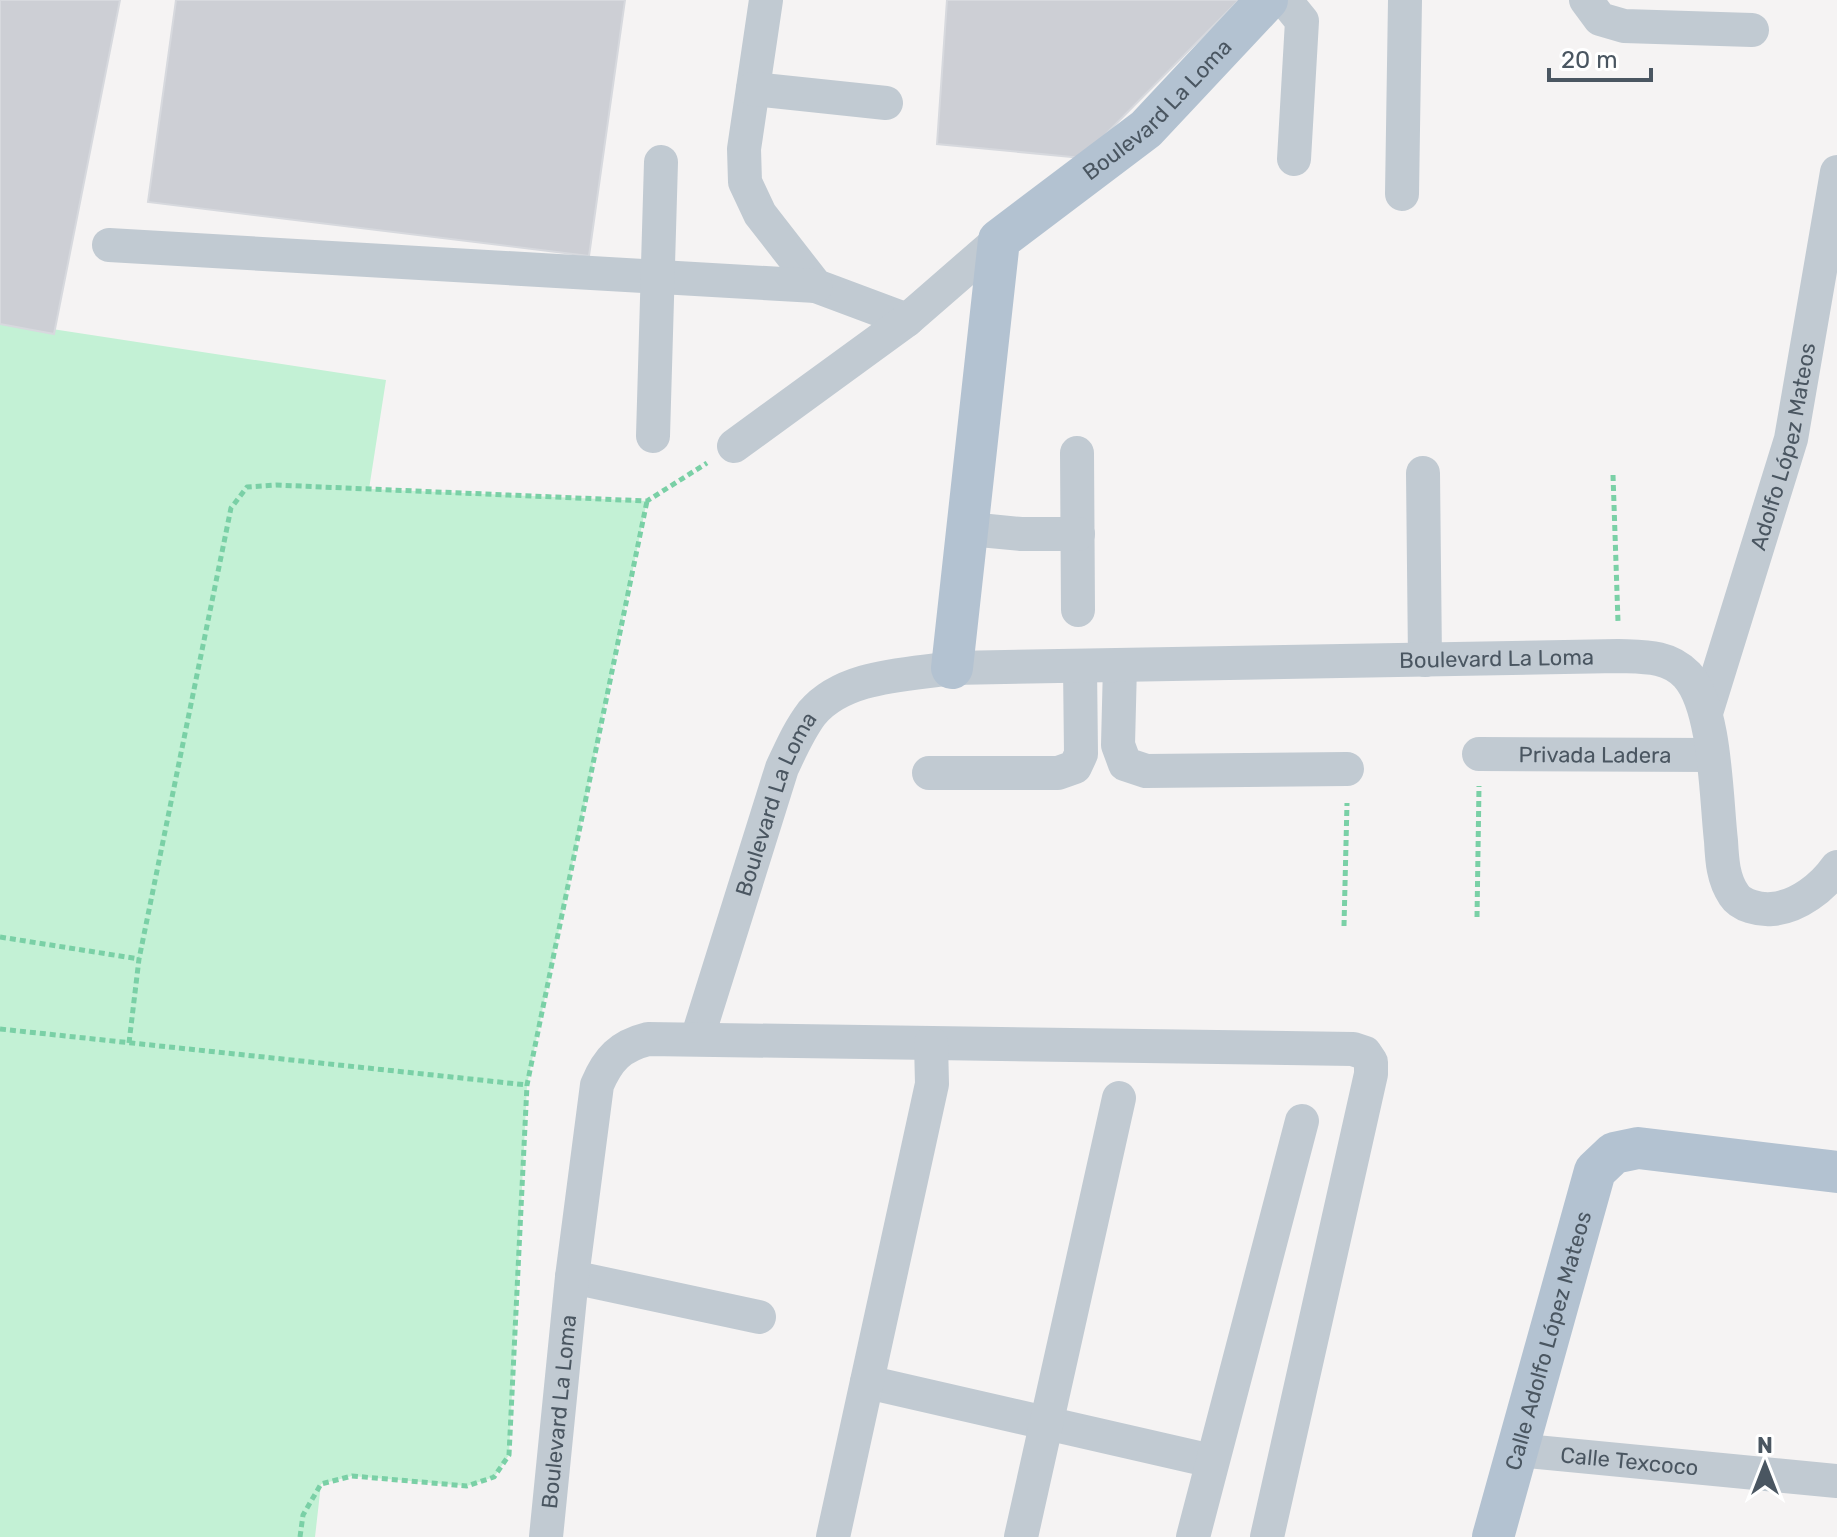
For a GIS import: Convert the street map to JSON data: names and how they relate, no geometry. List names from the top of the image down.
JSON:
{
  "streets": {
    "main road": ["Boulevard La Loma", "Calle Adolfo López Mateos"],
    "street": ["Adolfo López Mateos", "Privada Ladera", "Calle Texcoco"]
  },
  "crossings": [
    ["Boulevard La Loma", "Adolfo López Mateos"],
    ["Boulevard La Loma", "Privada Ladera"],
    ["Calle Adolfo López Mateos", "Calle Texcoco"]
  ],
  "scale_bar": "20 m",
  "north": "top"
}
